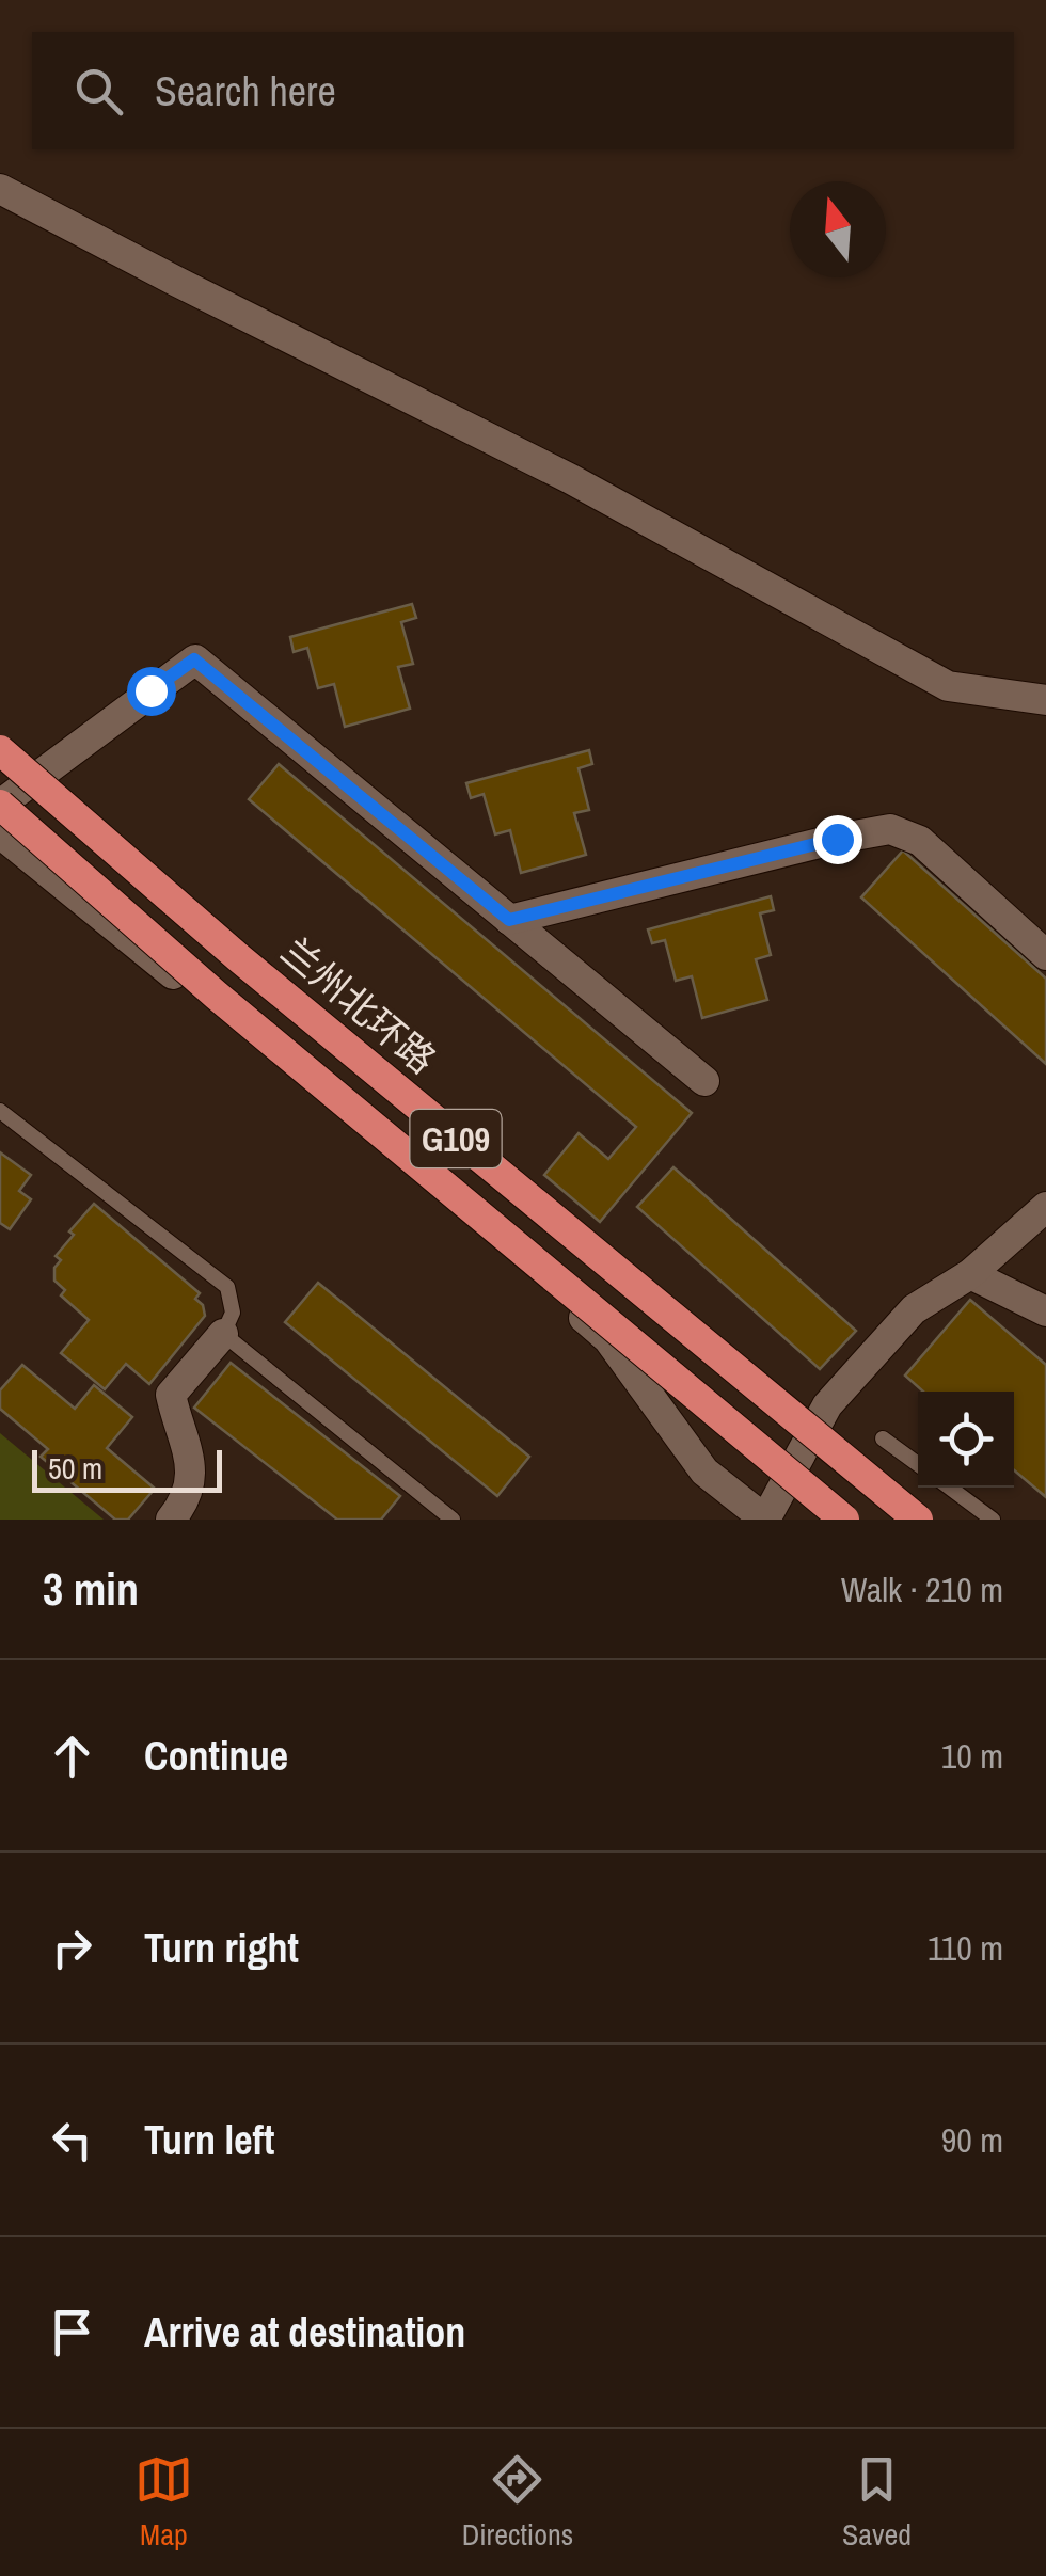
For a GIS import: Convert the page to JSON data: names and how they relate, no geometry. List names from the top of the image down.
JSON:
{
  "streets": {
    "highway": ["兰州北环路", "G109"]
  },
  "scale_bar": "50 m",
  "north": "top",
  "page": {
    "search": "Search here",
    "scale": "50 m",
    "heading": ["3 min", "Walk · 210 m"],
    "list": [
      ["Continue", "10 m"],
      ["Turn right", "110 m"],
      ["Turn left", "90 m"],
      "Arrive at destination"
    ],
    "nav": ["Map", "Directions", "Saved"]
  }
}
